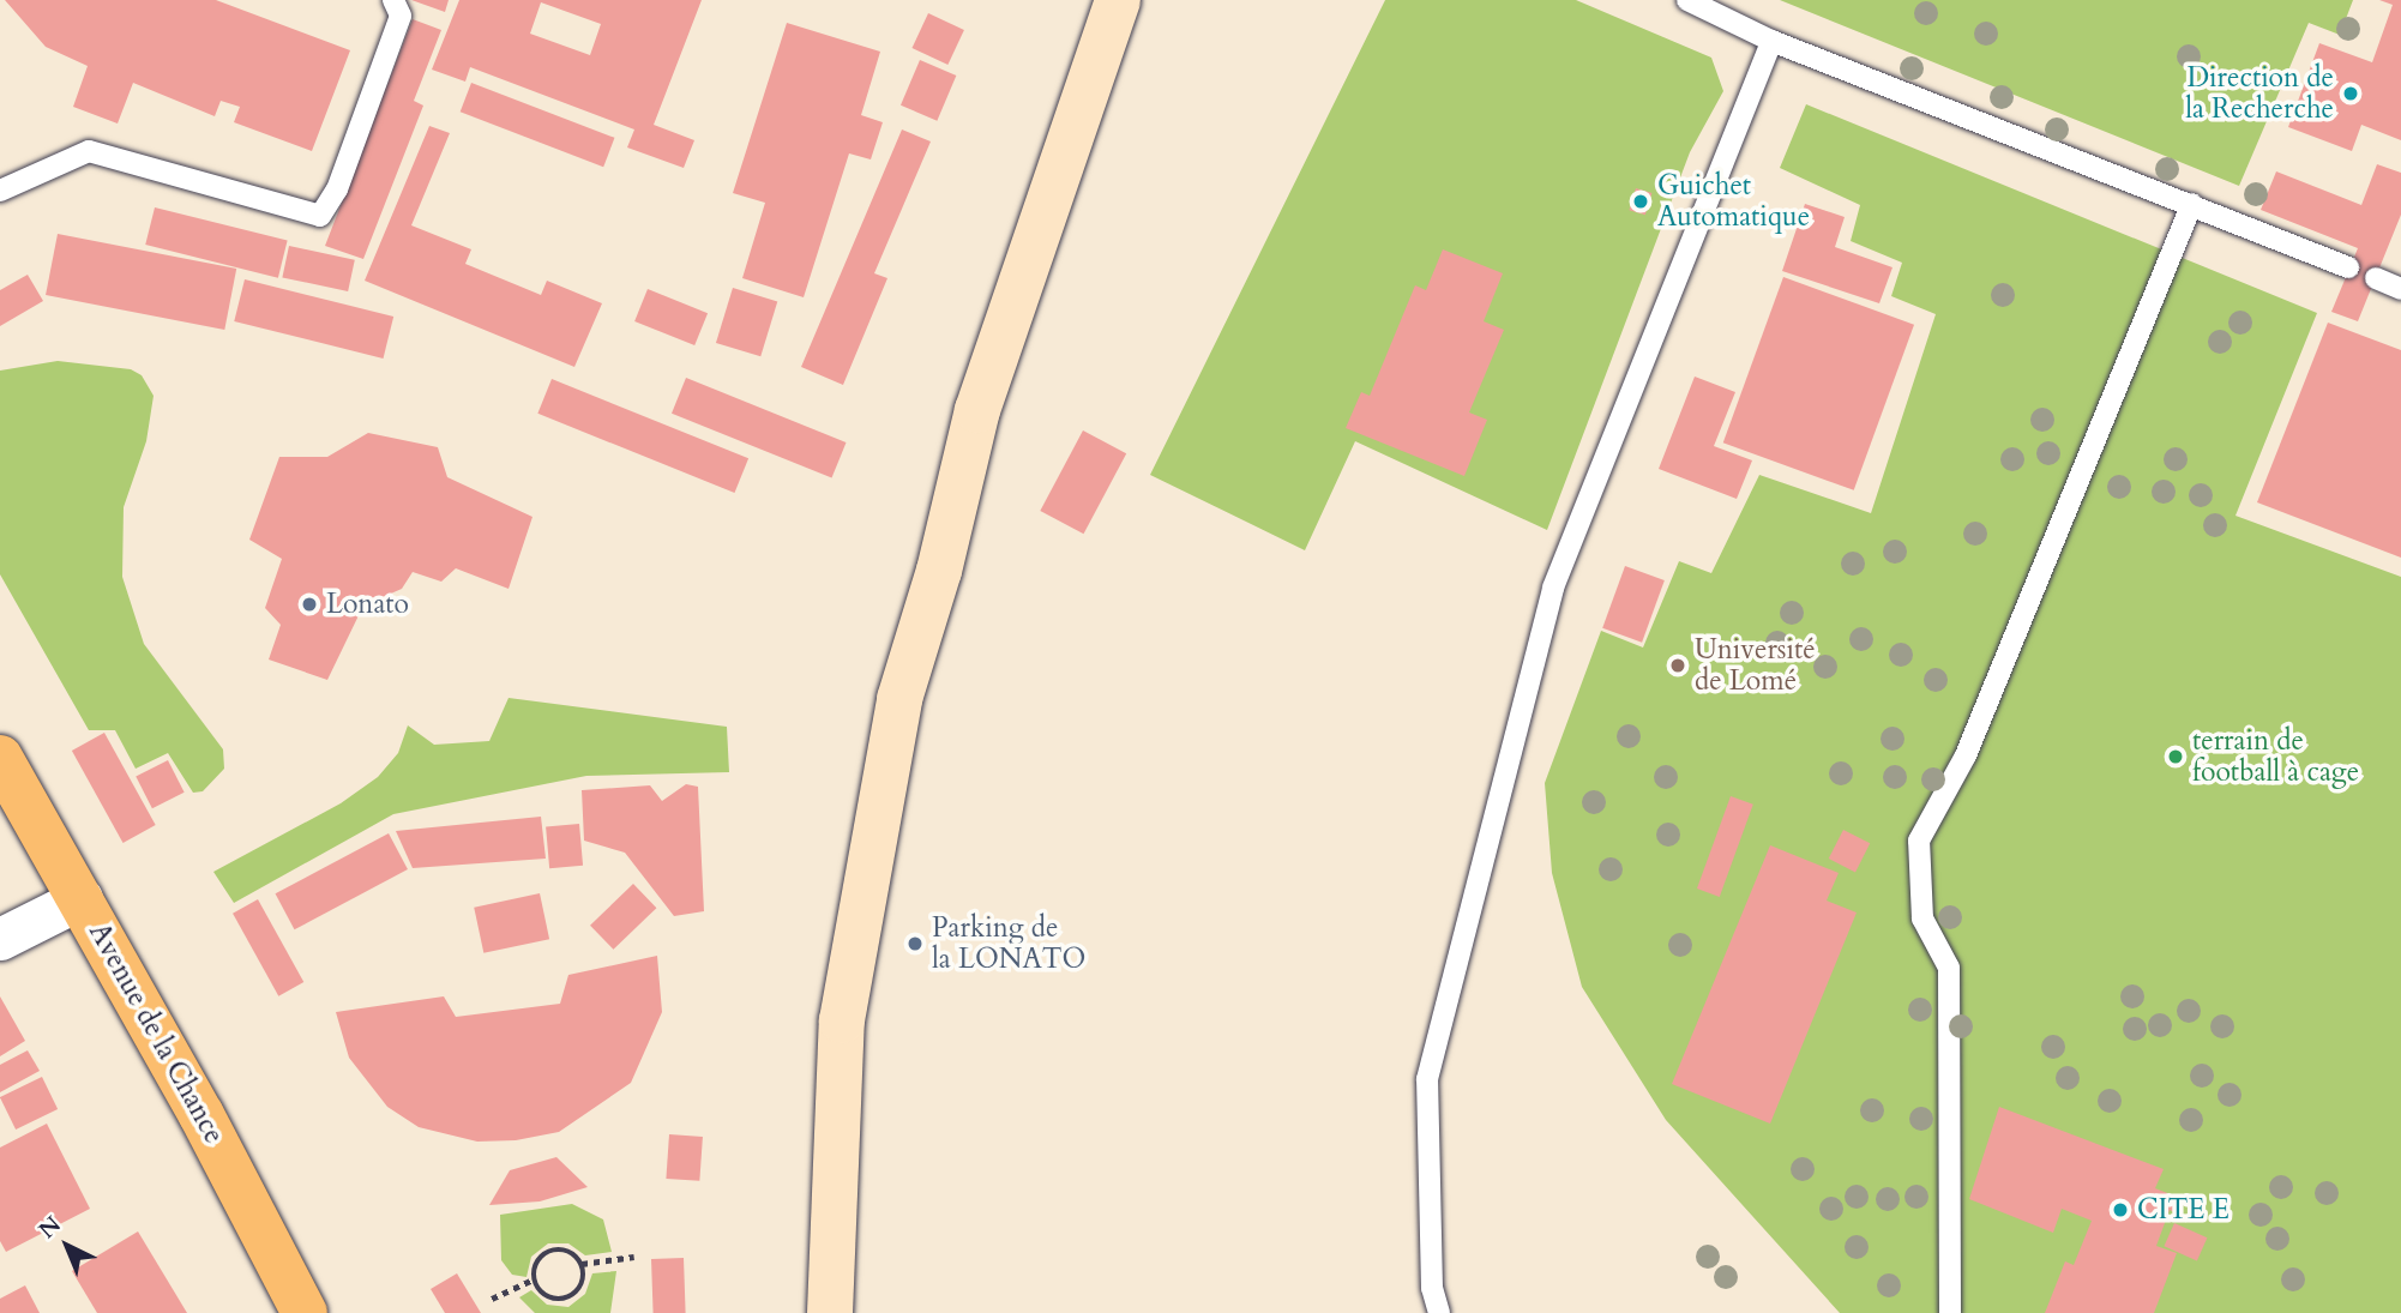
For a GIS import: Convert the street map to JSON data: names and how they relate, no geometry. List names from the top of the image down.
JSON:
{
  "streets": {
    "main road": ["Avenue de la Chance"]
  },
  "places": [
    "Direction de la Recherche",
    "Guichet Automatique",
    "Lonato",
    "Université de Lomé",
    "terrain de football à cage",
    "Parking de la LONATO",
    "CITE E"
  ],
  "north": "top left"
}
